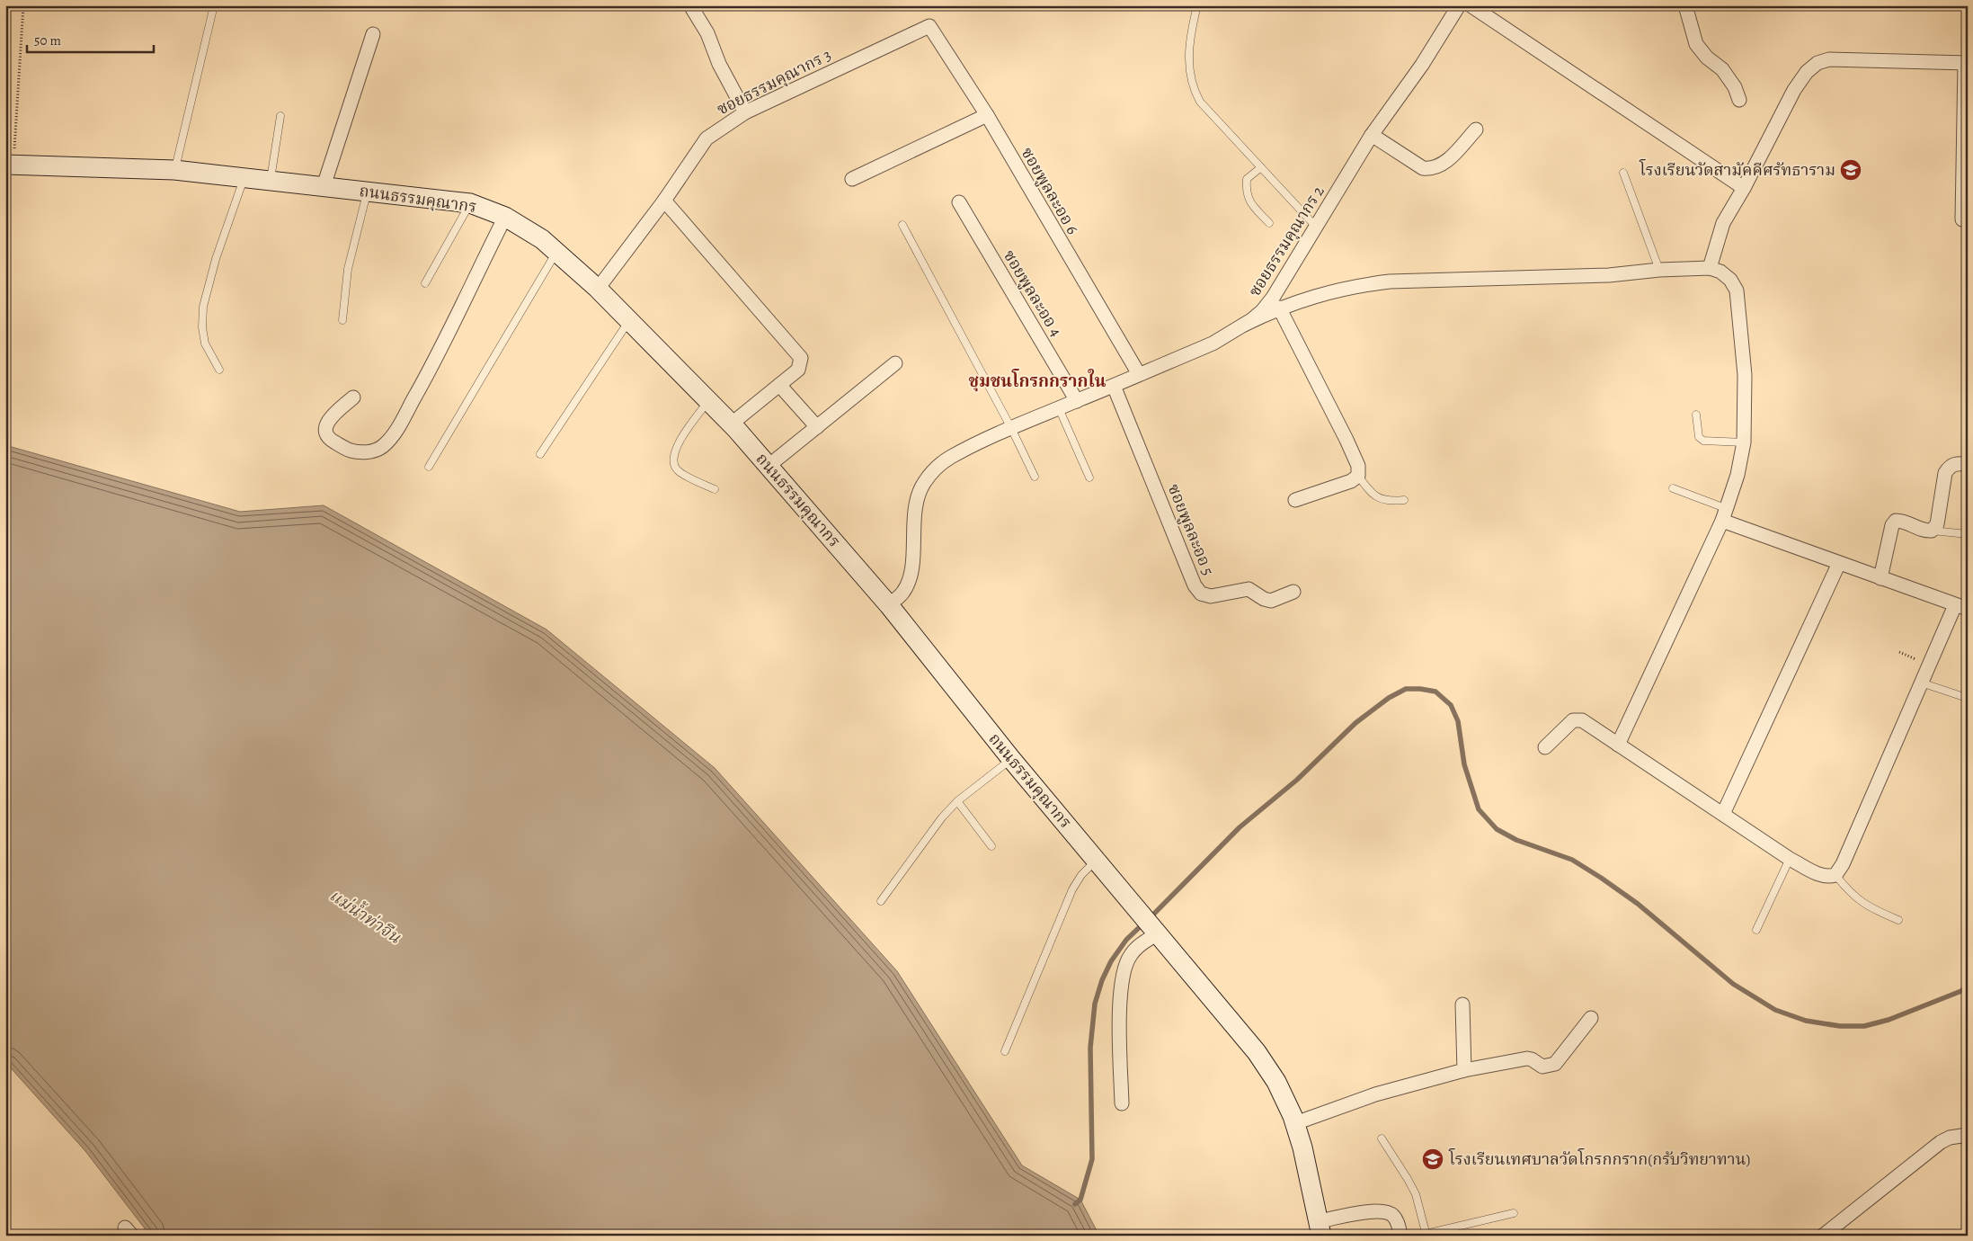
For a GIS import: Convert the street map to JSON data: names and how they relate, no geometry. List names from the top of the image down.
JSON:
{
  "streets": {
    "street": [
      "ซอยธรรมคุณากร 3",
      "ซอยพูลละออ 6",
      "ถนนธรรมคุณากร",
      "ซอยธรรมคุณากร 2",
      "ซอยพูลละออ 4",
      "ซอยพูลละออ 5"
    ]
  },
  "crossings": [
    ["ซอยธรรมคุณากร 3", "ซอยพูลละออ 6"],
    ["ซอยธรรมคุณากร 3", "ถนนธรรมคุณากร"],
    ["ซอยพูลละออ 6", "ซอยธรรมคุณากร 2"],
    ["ถนนธรรมคุณากร", "ซอยธรรมคุณากร 2"],
    ["ซอยธรรมคุณากร 2", "ซอยพูลละออ 4"],
    ["ซอยธรรมคุณากร 2", "ซอยพูลละออ 5"]
  ],
  "districts": ["ชุมชนโกรกกรากใน"],
  "water": ["แม่น้ำท่าจีน"],
  "places": {
    "school or university": ["โรงเรียนวัดสามัคคีศรัทธาราม", "โรงเรียนเทศบาลวัดโกรกกราก(กรับวิทยาทาน)"]
  },
  "scale_bar": "50 m"
}
